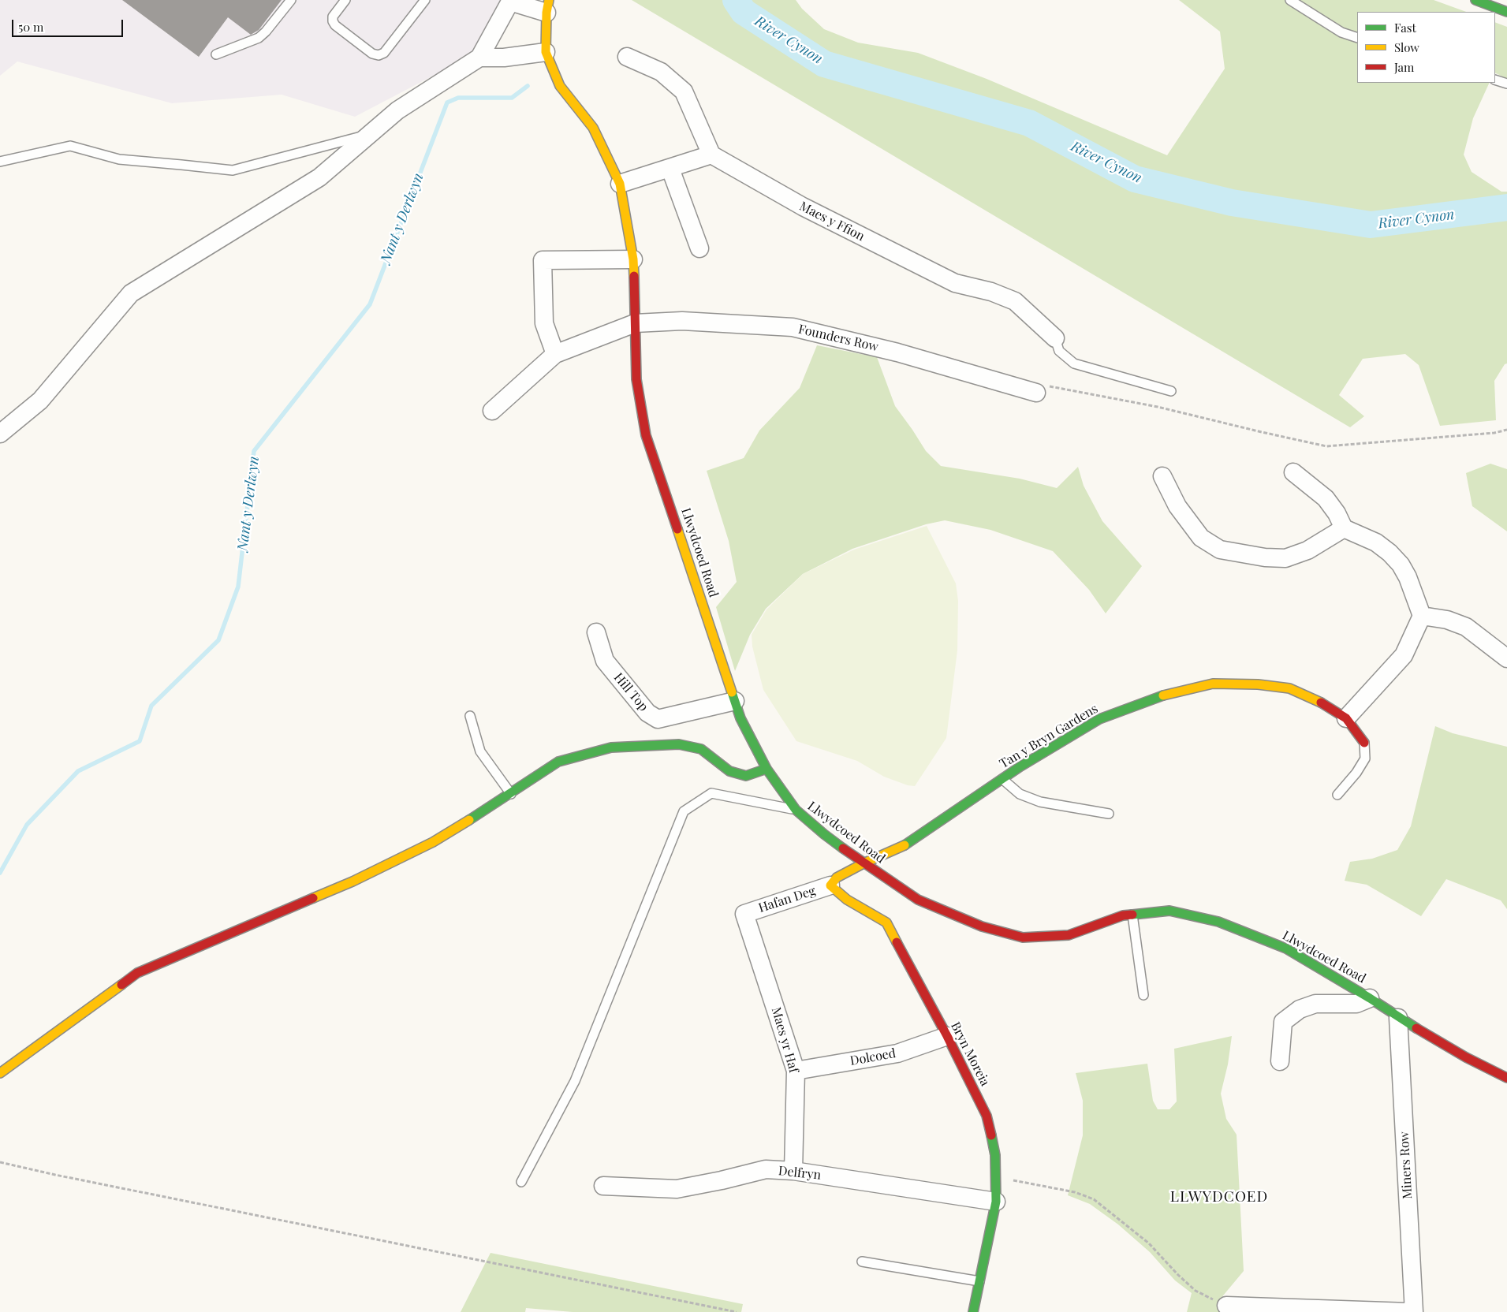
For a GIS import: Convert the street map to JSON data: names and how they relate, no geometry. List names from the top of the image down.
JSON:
{
  "streets": {
    "street": [
      "Maes y Ffion",
      "Founders Row",
      "Llwydcoed Road",
      "Hill Top",
      "Tan y Bryn Gardens",
      "Hafan Deg",
      "Maes yr Haf",
      "Bryn Moreia",
      "Dolcoed",
      "Miners Row",
      "Delfryn"
    ]
  },
  "crossings": [
    ["Founders Row", "Llwydcoed Road"],
    ["Llwydcoed Road", "Hill Top"],
    ["Llwydcoed Road", "Tan y Bryn Gardens"],
    ["Llwydcoed Road", "Miners Row"],
    ["Hafan Deg", "Maes yr Haf"],
    ["Hafan Deg", "Bryn Moreia"],
    ["Maes yr Haf", "Dolcoed"],
    ["Maes yr Haf", "Delfryn"],
    ["Bryn Moreia", "Dolcoed"],
    ["Bryn Moreia", "Delfryn"]
  ],
  "districts": ["LLWYDCOED"],
  "water": ["River Cynon", "Nant y Derlwyn"],
  "legend": ["Fast", "Slow", "Jam"],
  "scale_bar": "50 m"
}
